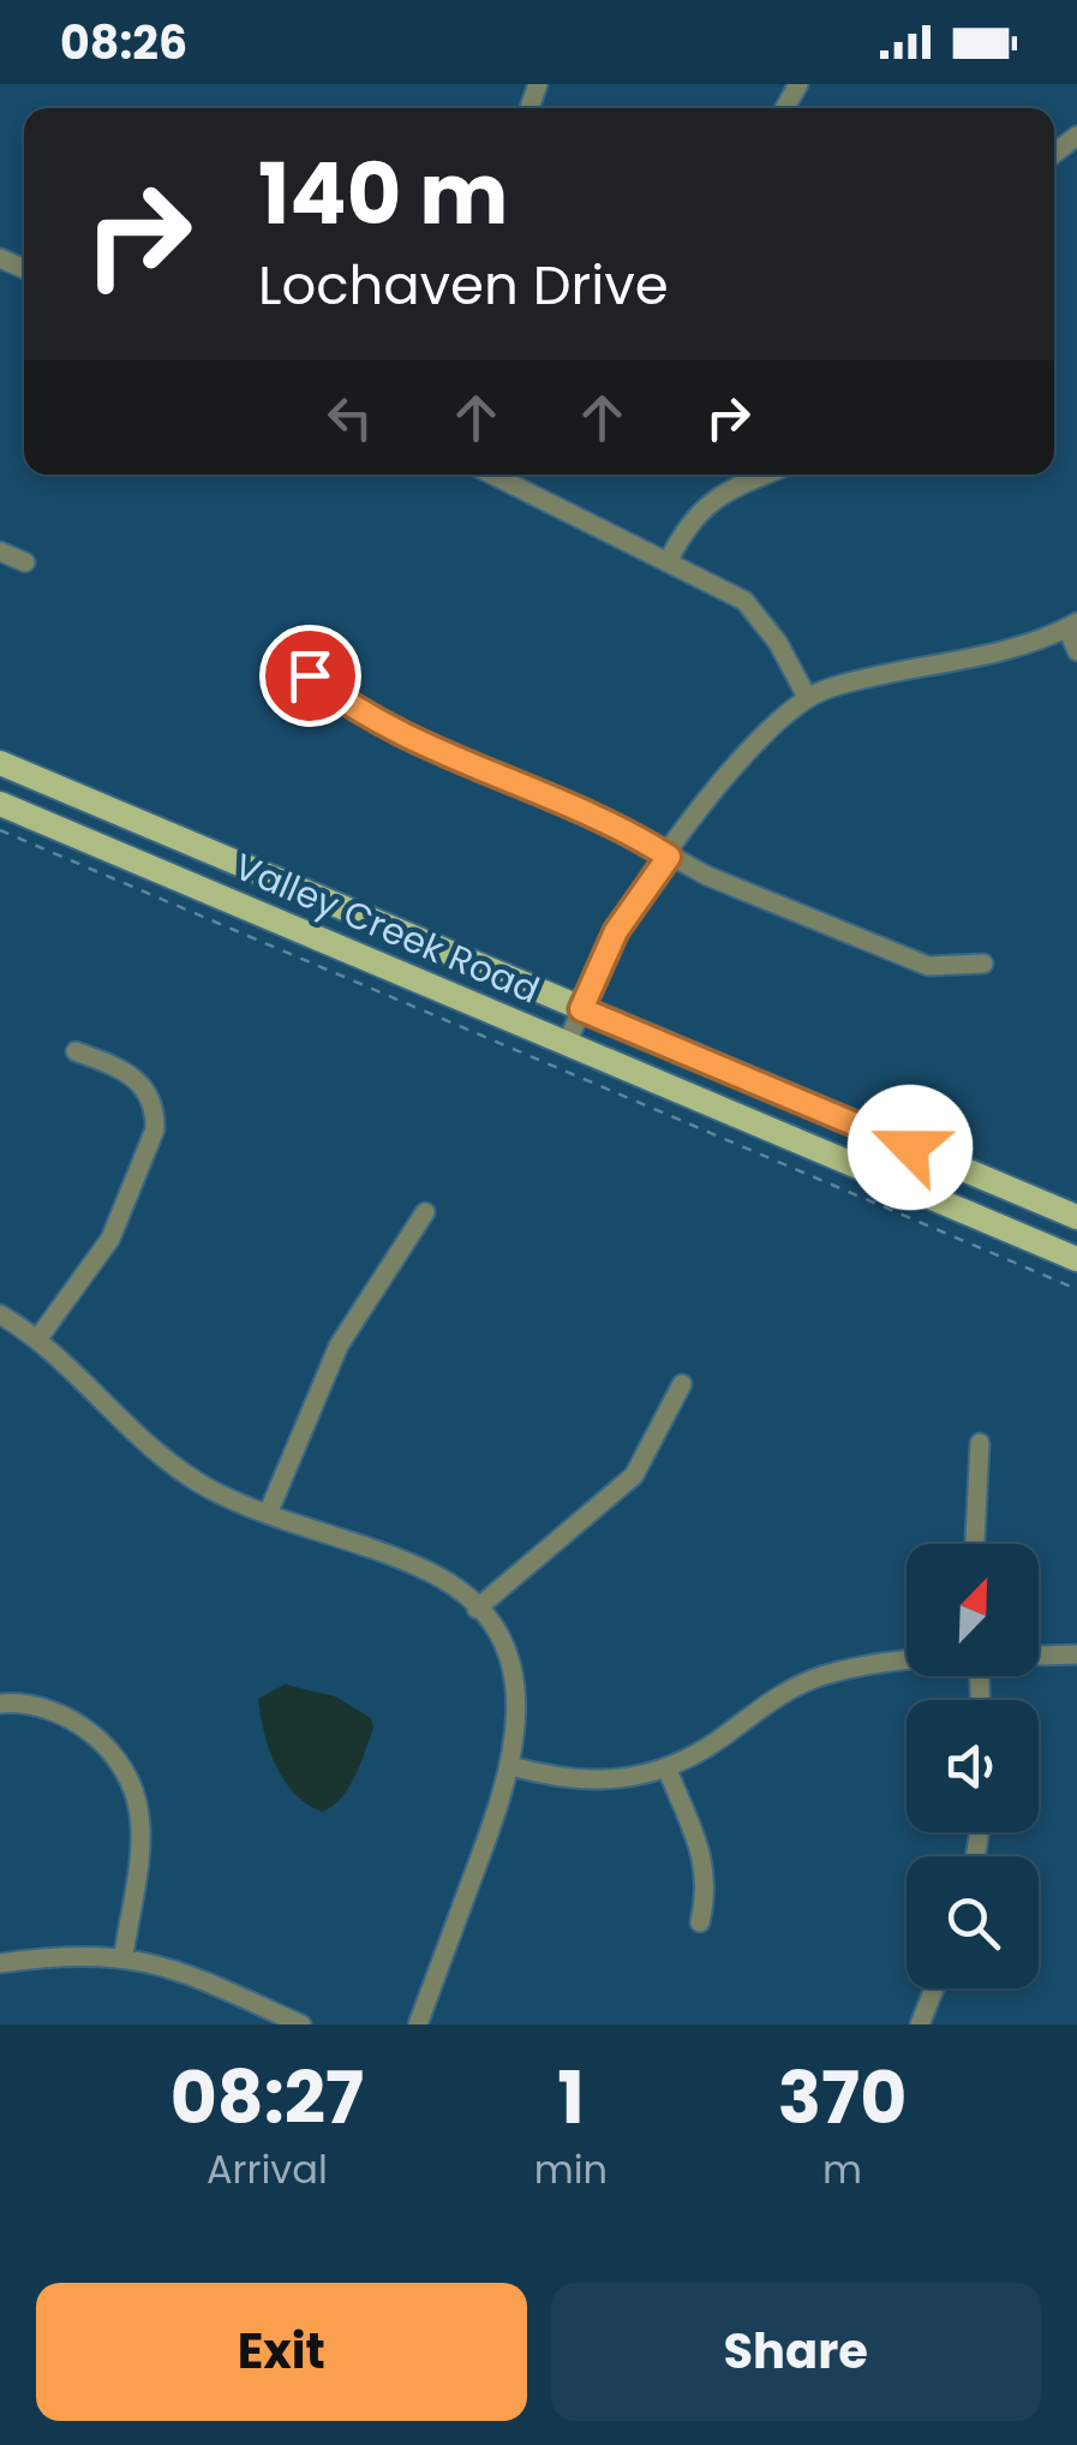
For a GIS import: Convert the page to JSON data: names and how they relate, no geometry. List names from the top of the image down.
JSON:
{
  "streets": {
    "main road": ["Valley Creek Road"]
  },
  "north": "top right",
  "page": {
    "status": "08:26",
    "turn": ["140 m", "Lochaven Drive"],
    "eta": [
      "08:27",
      "Arrival",
      "1",
      "min",
      "370",
      "m"
    ],
    "buttons": ["Exit", "Share"]
  }
}
